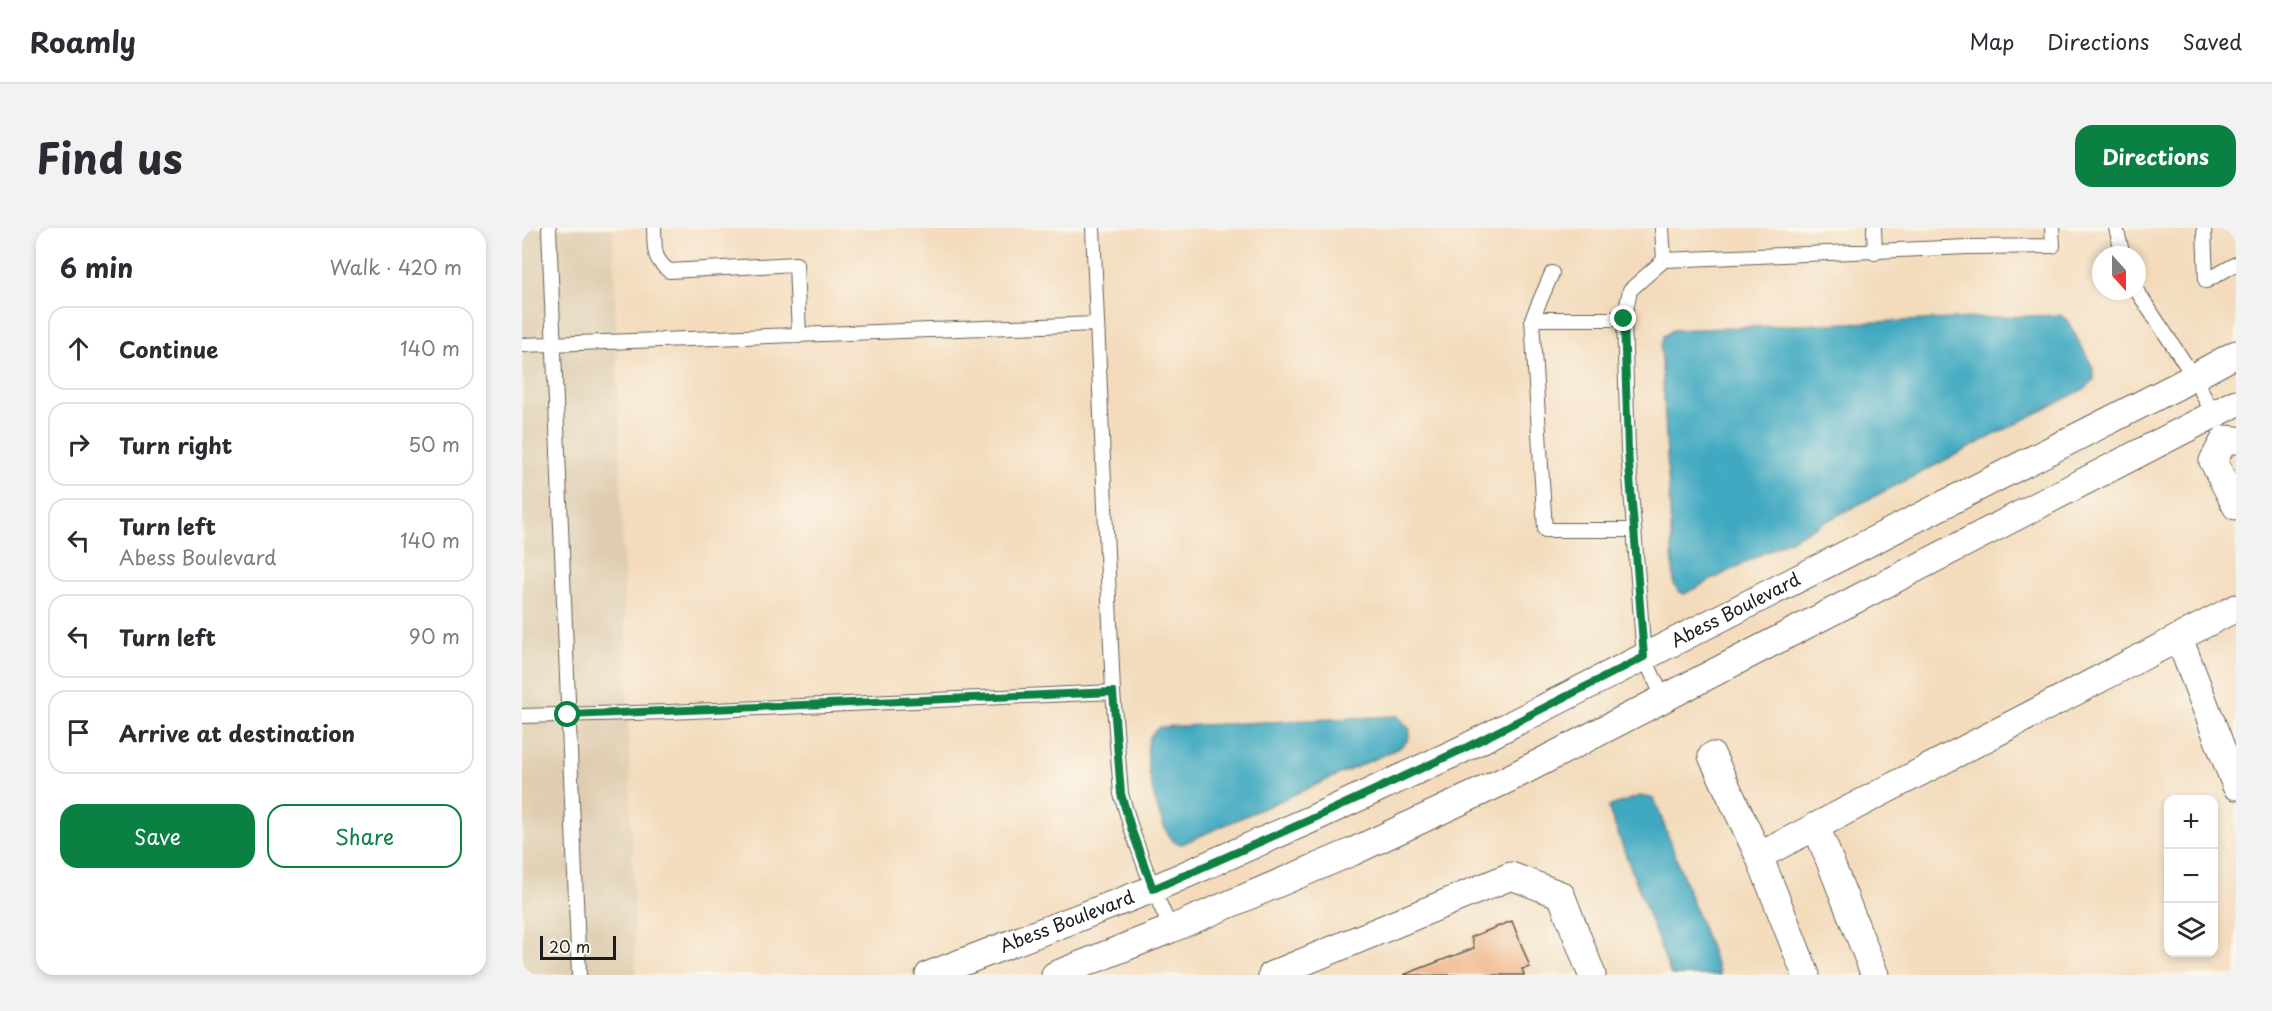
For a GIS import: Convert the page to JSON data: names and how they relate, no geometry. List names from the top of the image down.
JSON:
{
  "streets": {
    "street": ["Abess Boulevard"]
  },
  "scale_bar": "20 m",
  "north": "bottom",
  "page": {
    "header": "Roamly",
    "nav": ["Map", "Directions", "Saved"],
    "title": "Find us",
    "buttons": [
      "Directions",
      ["Save", "Share"]
    ],
    "heading": ["6 min", "Walk · 420 m"],
    "list": [
      ["Continue", "140 m"],
      ["Turn right", "50 m"],
      ["Turn left", "Abess Boulevard", "140 m"],
      ["Turn left", "90 m"],
      "Arrive at destination"
    ],
    "map_buttons": ["+", "−"],
    "scale": "20 m"
  }
}
